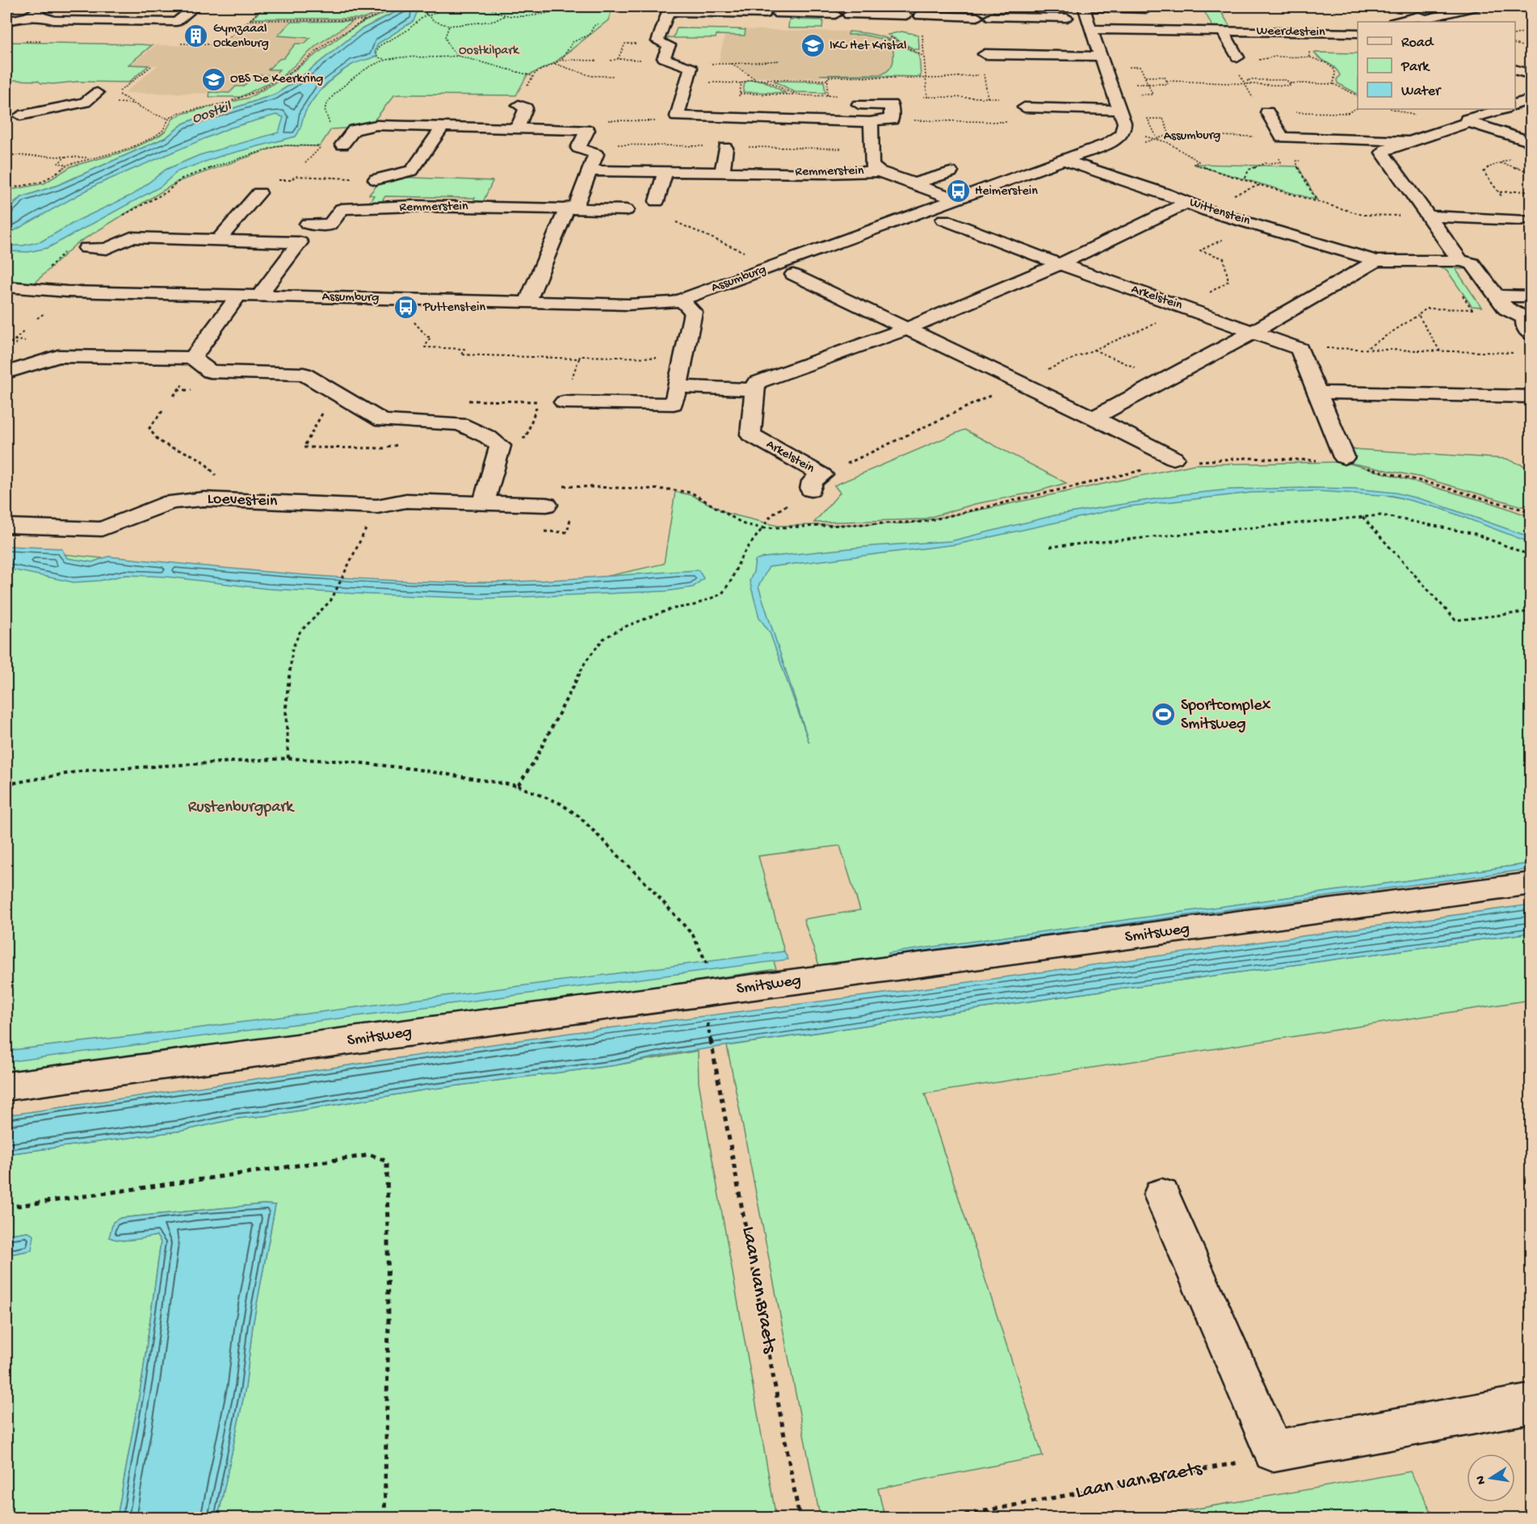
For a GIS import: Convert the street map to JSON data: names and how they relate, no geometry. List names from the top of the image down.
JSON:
{
  "streets": {
    "street": [
      "Weerdestein",
      "Assumburg",
      "Remmerstein",
      "Wittenstein",
      "Arkelstein",
      "Loevestein",
      "Smitsweg"
    ],
    "path": ["Laan van Braets"]
  },
  "crossings": [
    ["Assumburg", "Wittenstein"]
  ],
  "water": ["Oostkil"],
  "parks": ["Oostkilpark", "Rustenburgpark"],
  "places": {
    "building": ["Gymzaaal Ockenburg"],
    "school or university": ["IKC Het Kristal", "OBS De Keerkring"],
    "bus stop": ["Heimerstein", "Puttenstein"],
    "sports": ["Sportcomplex Smitsweg"]
  },
  "legend": ["Road", "Park", "Water"],
  "north": "left"
}
